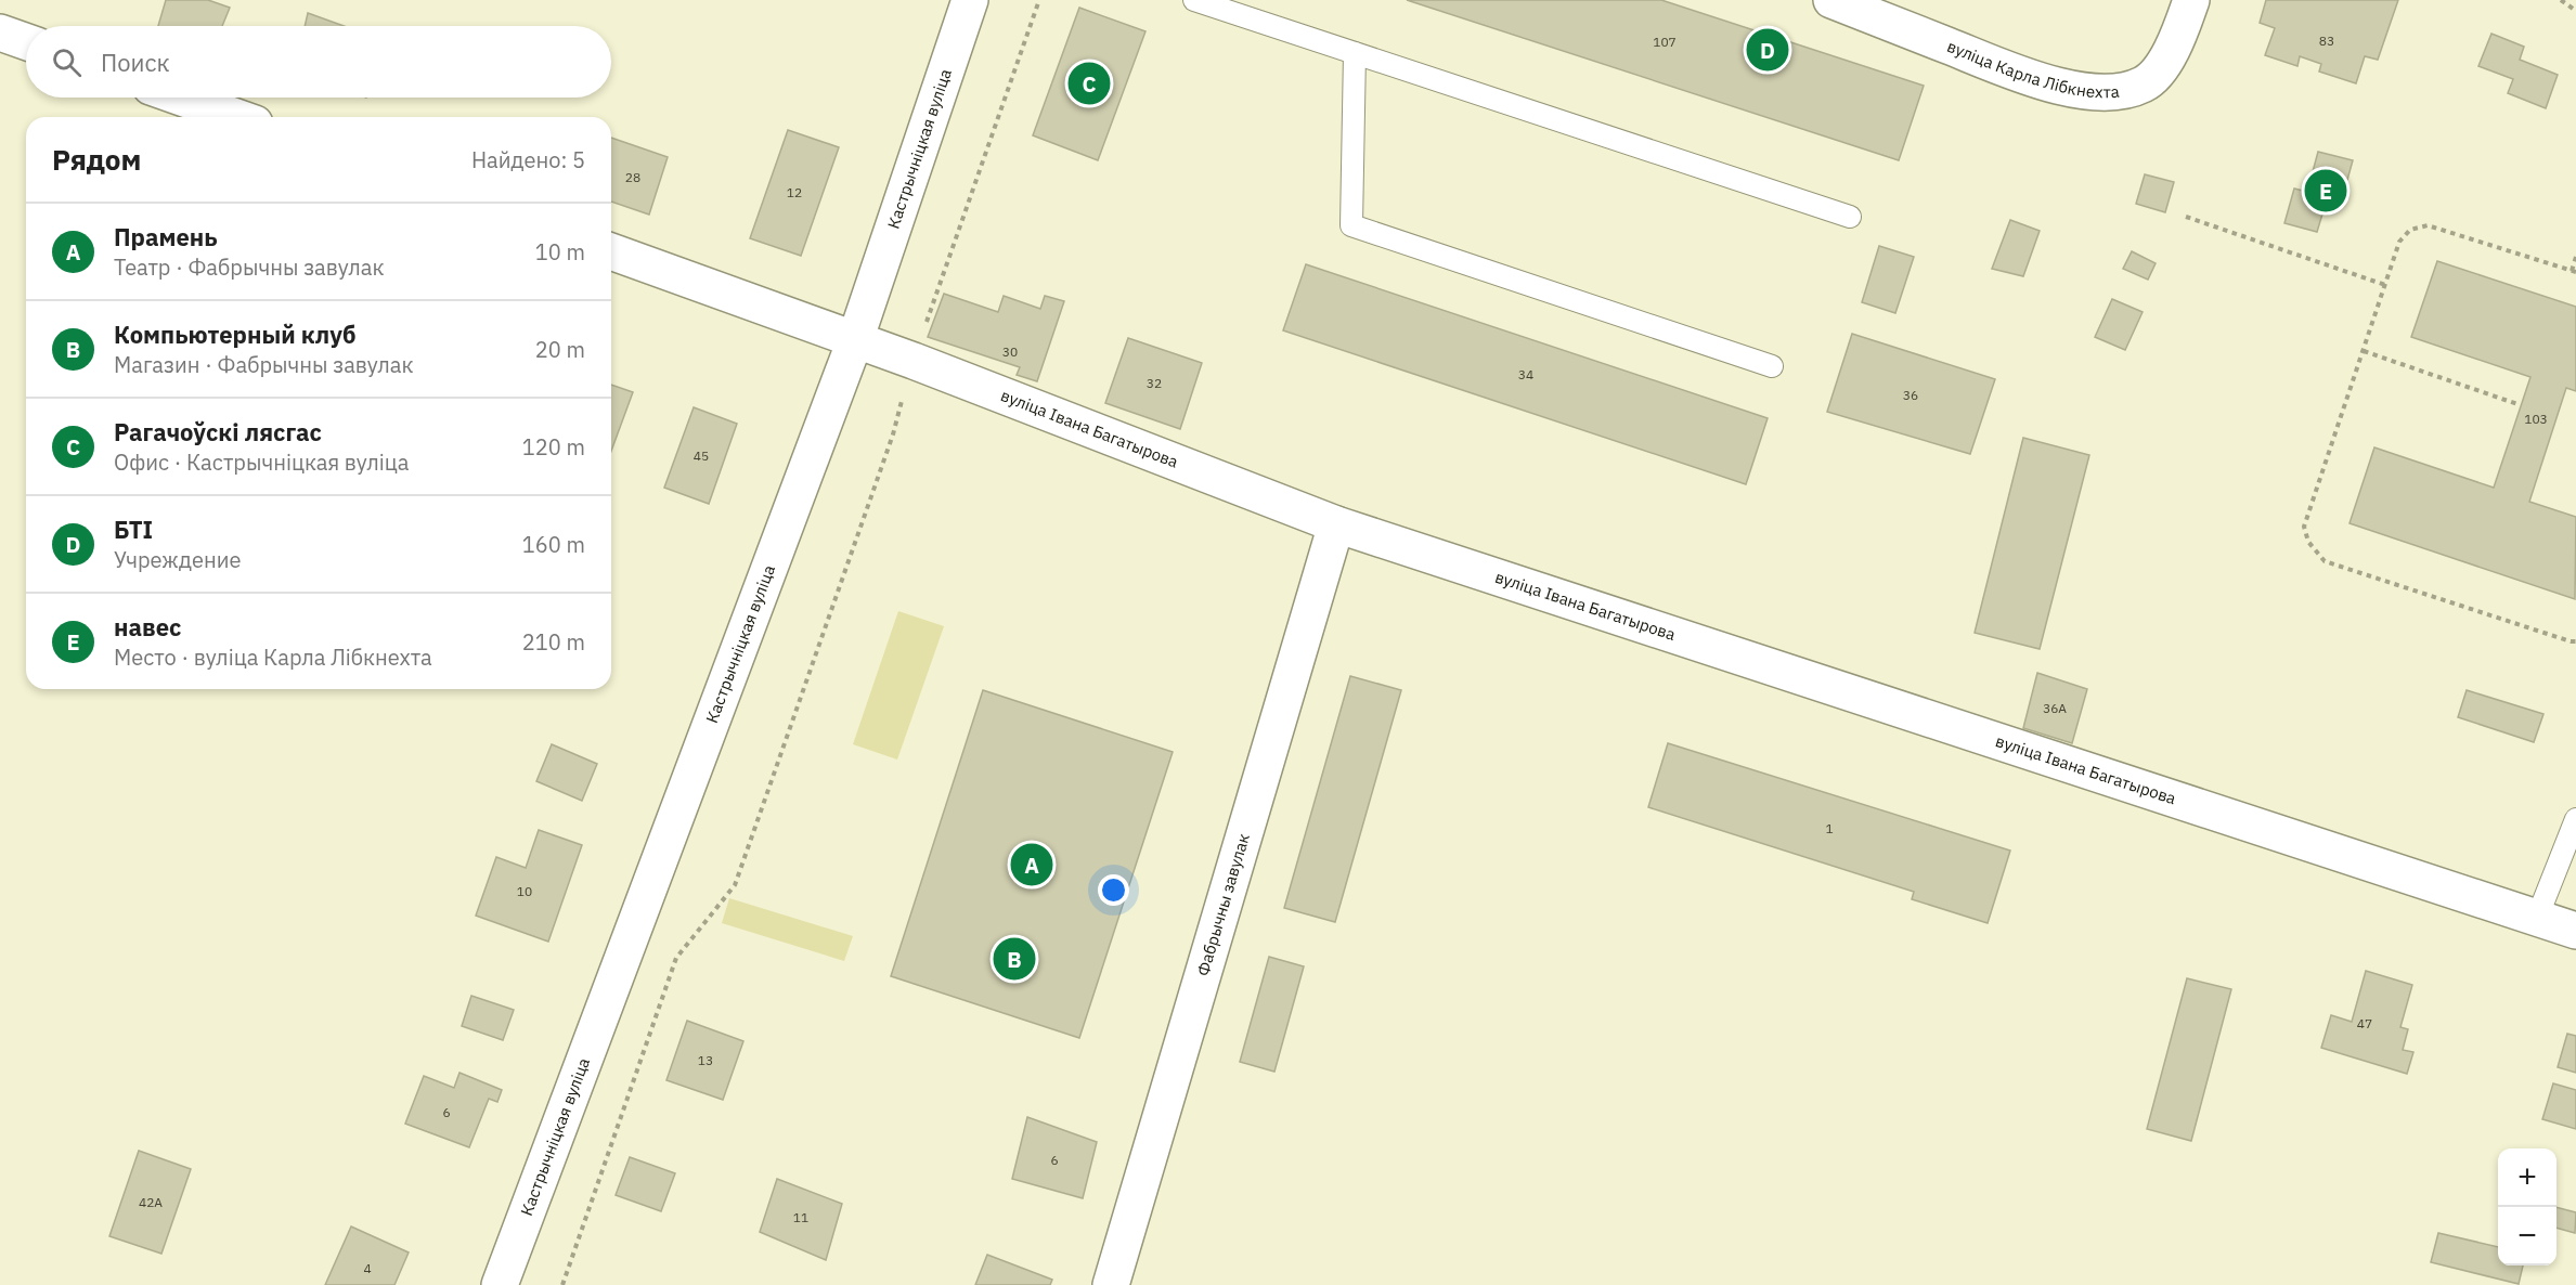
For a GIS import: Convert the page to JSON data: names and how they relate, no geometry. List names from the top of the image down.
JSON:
{
  "streets": {
    "street": [
      "вуліца Карла Лібкнехта",
      "Кастрычніцкая вуліца",
      "вуліца Івана Багатырова",
      "Фабрычны завулак"
    ]
  },
  "crossings": [
    ["Кастрычніцкая вуліца", "вуліца Івана Багатырова"],
    ["вуліца Івана Багатырова", "Фабрычны завулак"]
  ],
  "house_numbers": [
    "83",
    "107",
    "28",
    "12",
    "30",
    "34",
    "32",
    "36",
    "103",
    "45",
    "36А",
    "1",
    "10",
    "47",
    "13",
    "6",
    "6",
    "42А",
    "11",
    "4"
  ],
  "page": {
    "pins": [
      "D",
      "C",
      "E",
      "A",
      "B"
    ],
    "search": "Поиск",
    "heading": ["Рядом", "Найдено: 5"],
    "list": [
      {
        "mark": "A",
        "name": "Прамень",
        "note": "Театр · Фабрычны завулак",
        "value": "10 m"
      },
      {
        "mark": "B",
        "name": "Компьютерный клуб",
        "note": "Магазин · Фабрычны завулак",
        "value": "20 m"
      },
      {
        "mark": "C",
        "name": "Рагачоўскі лясгас",
        "note": "Офис · Кастрычніцкая вуліца",
        "value": "120 m"
      },
      {
        "mark": "D",
        "name": "БТІ",
        "note": "Учреждение",
        "value": "160 m"
      },
      {
        "mark": "E",
        "name": "навес",
        "note": "Место · вуліца Карла Лібкнехта",
        "value": "210 m"
      }
    ],
    "map_buttons": ["+", "−"]
  }
}
